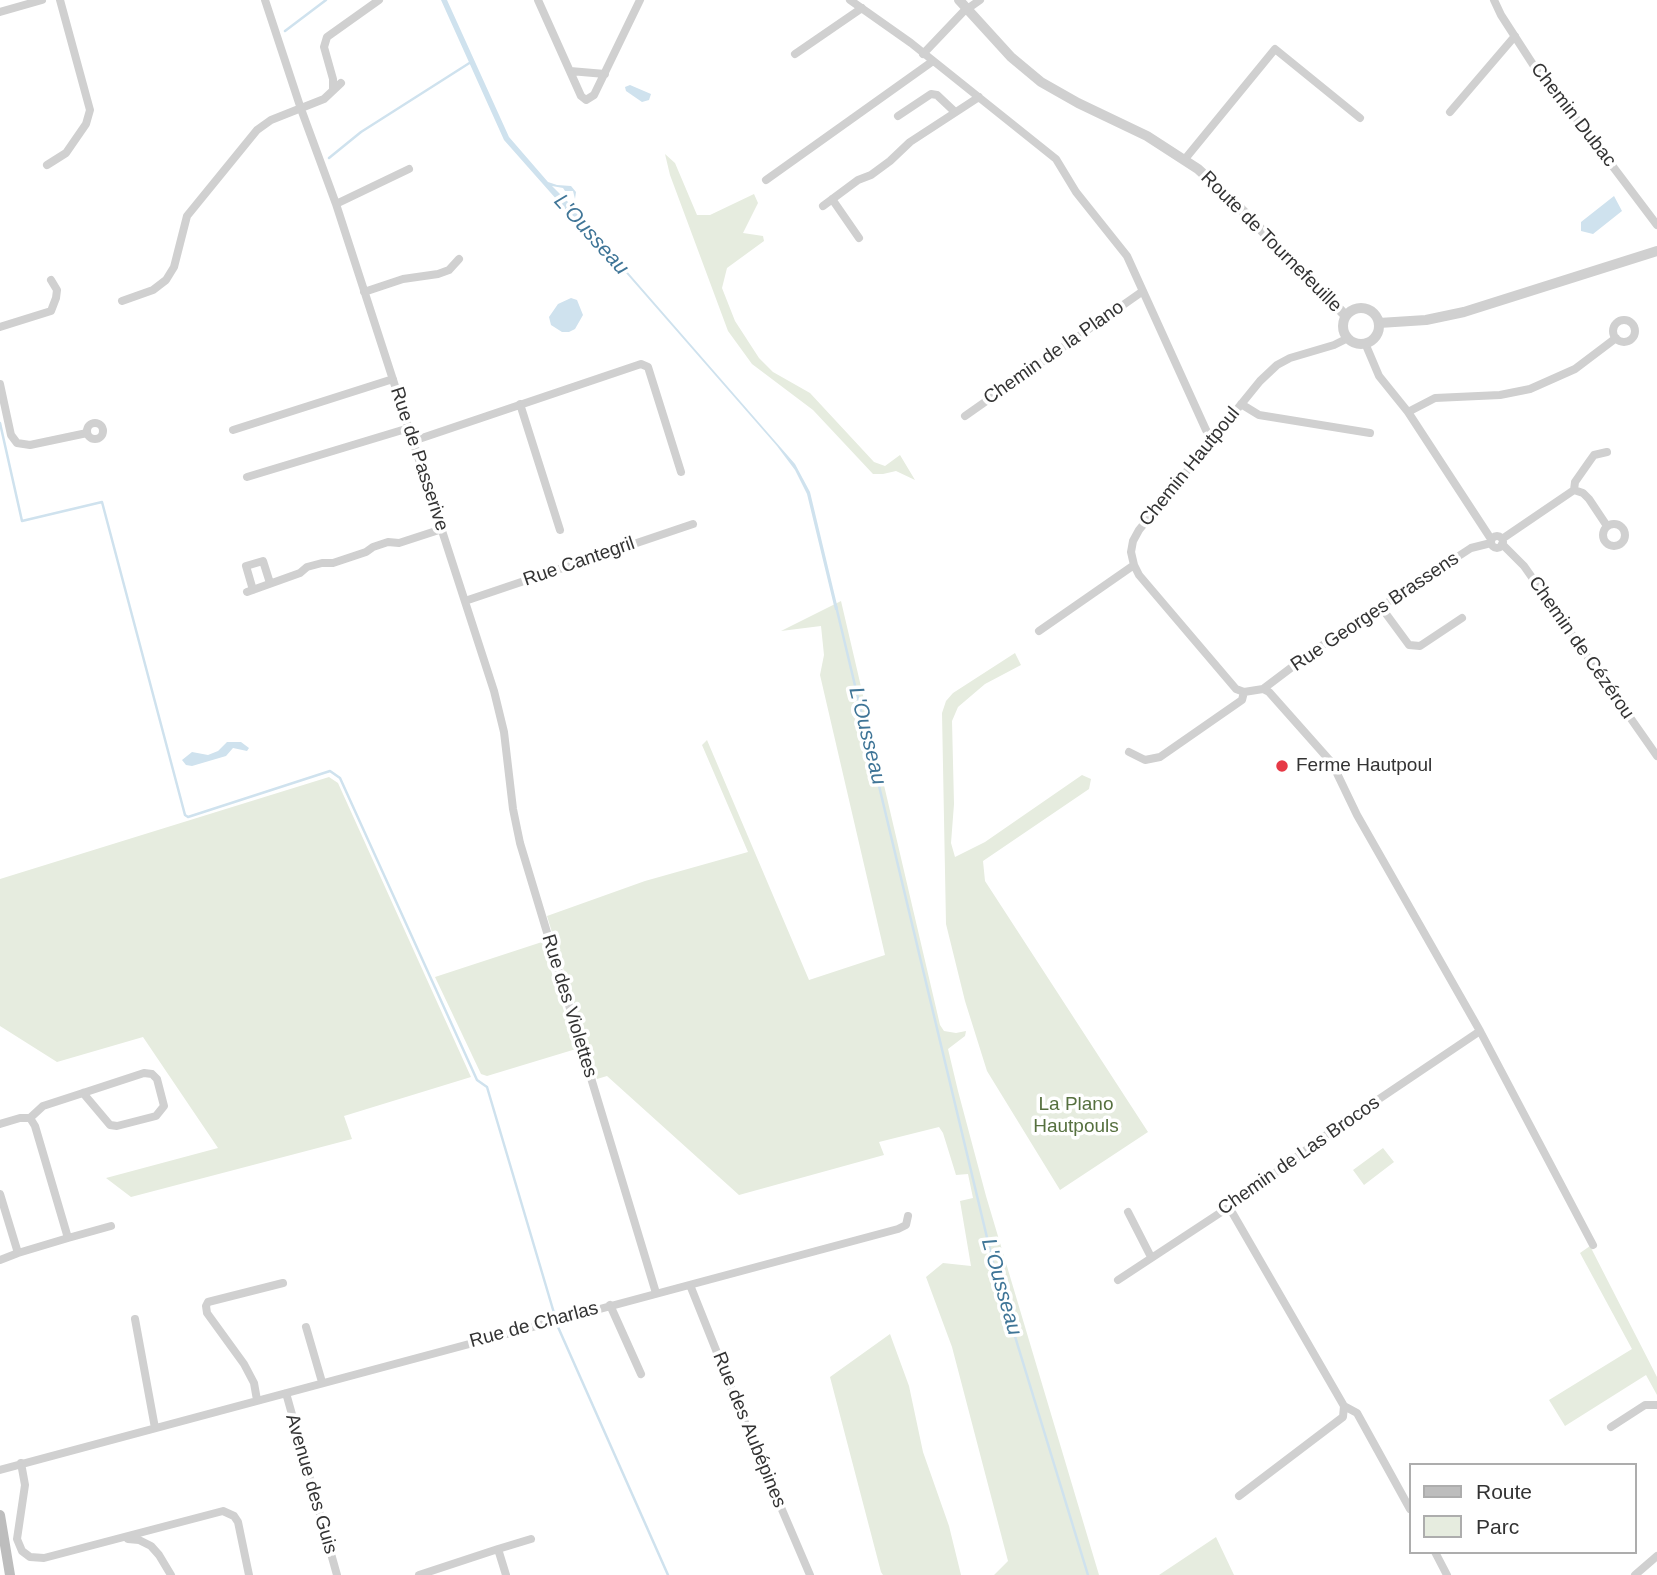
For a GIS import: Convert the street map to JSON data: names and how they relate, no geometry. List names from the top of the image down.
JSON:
{
  "streets": {
    "street": [
      "Chemin Dubac",
      "Route de Tournefeuille",
      "Chemin de la Plano",
      "Rue de Passerive",
      "Chemin Hautpoul",
      "Rue Cantegril",
      "Rue Georges Brassens",
      "Chemin de Cézérou",
      "Rue des Violettes",
      "Chemin de Las Brocos",
      "Rue de Charlas",
      "Rue des Aubépines",
      "Avenue des Guis"
    ]
  },
  "crossings": [
    ["Route de Tournefeuille", "Chemin Hautpoul"],
    ["Rue de Passerive", "Rue Cantegril"],
    ["Rue de Passerive", "Rue des Violettes"],
    ["Rue des Violettes", "Rue de Charlas"],
    ["Rue de Charlas", "Rue des Aubépines"],
    ["Rue de Charlas", "Avenue des Guis"]
  ],
  "water": ["L'Ousseau"],
  "parks": ["La Plano Hautpouls"],
  "places": ["Ferme Hautpoul"],
  "legend": ["Route", "Parc"]
}
